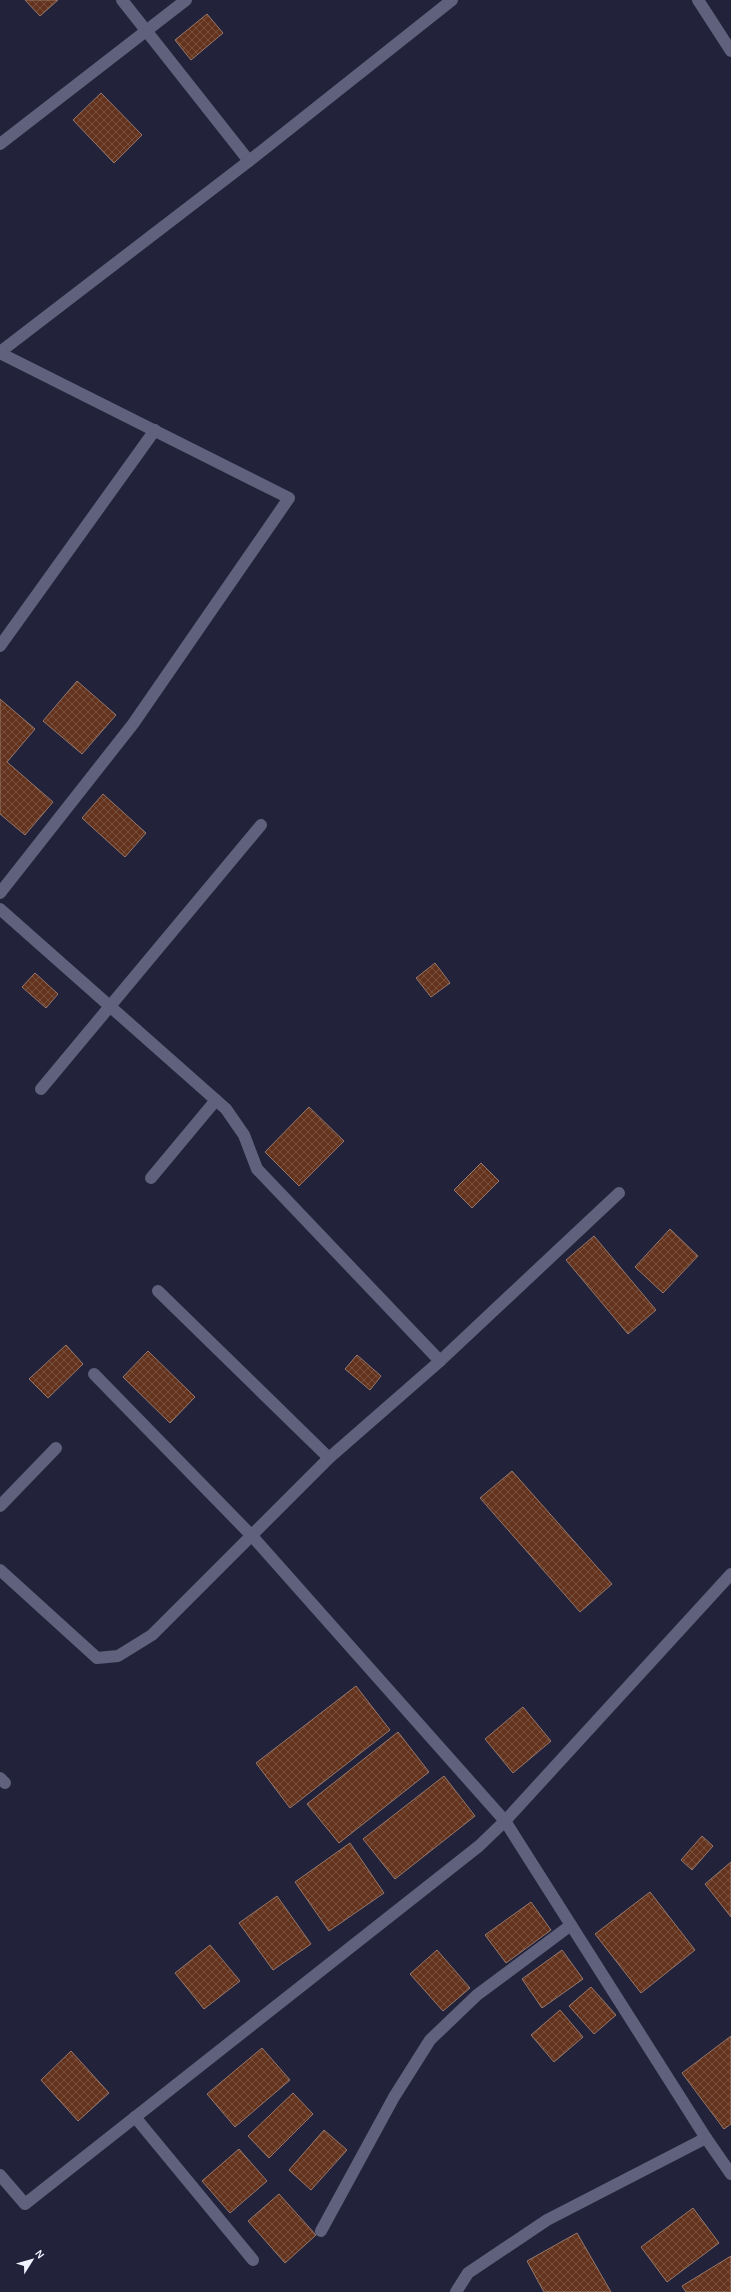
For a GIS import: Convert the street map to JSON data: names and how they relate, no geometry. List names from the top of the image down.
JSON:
{
  "north": "top right"
}
